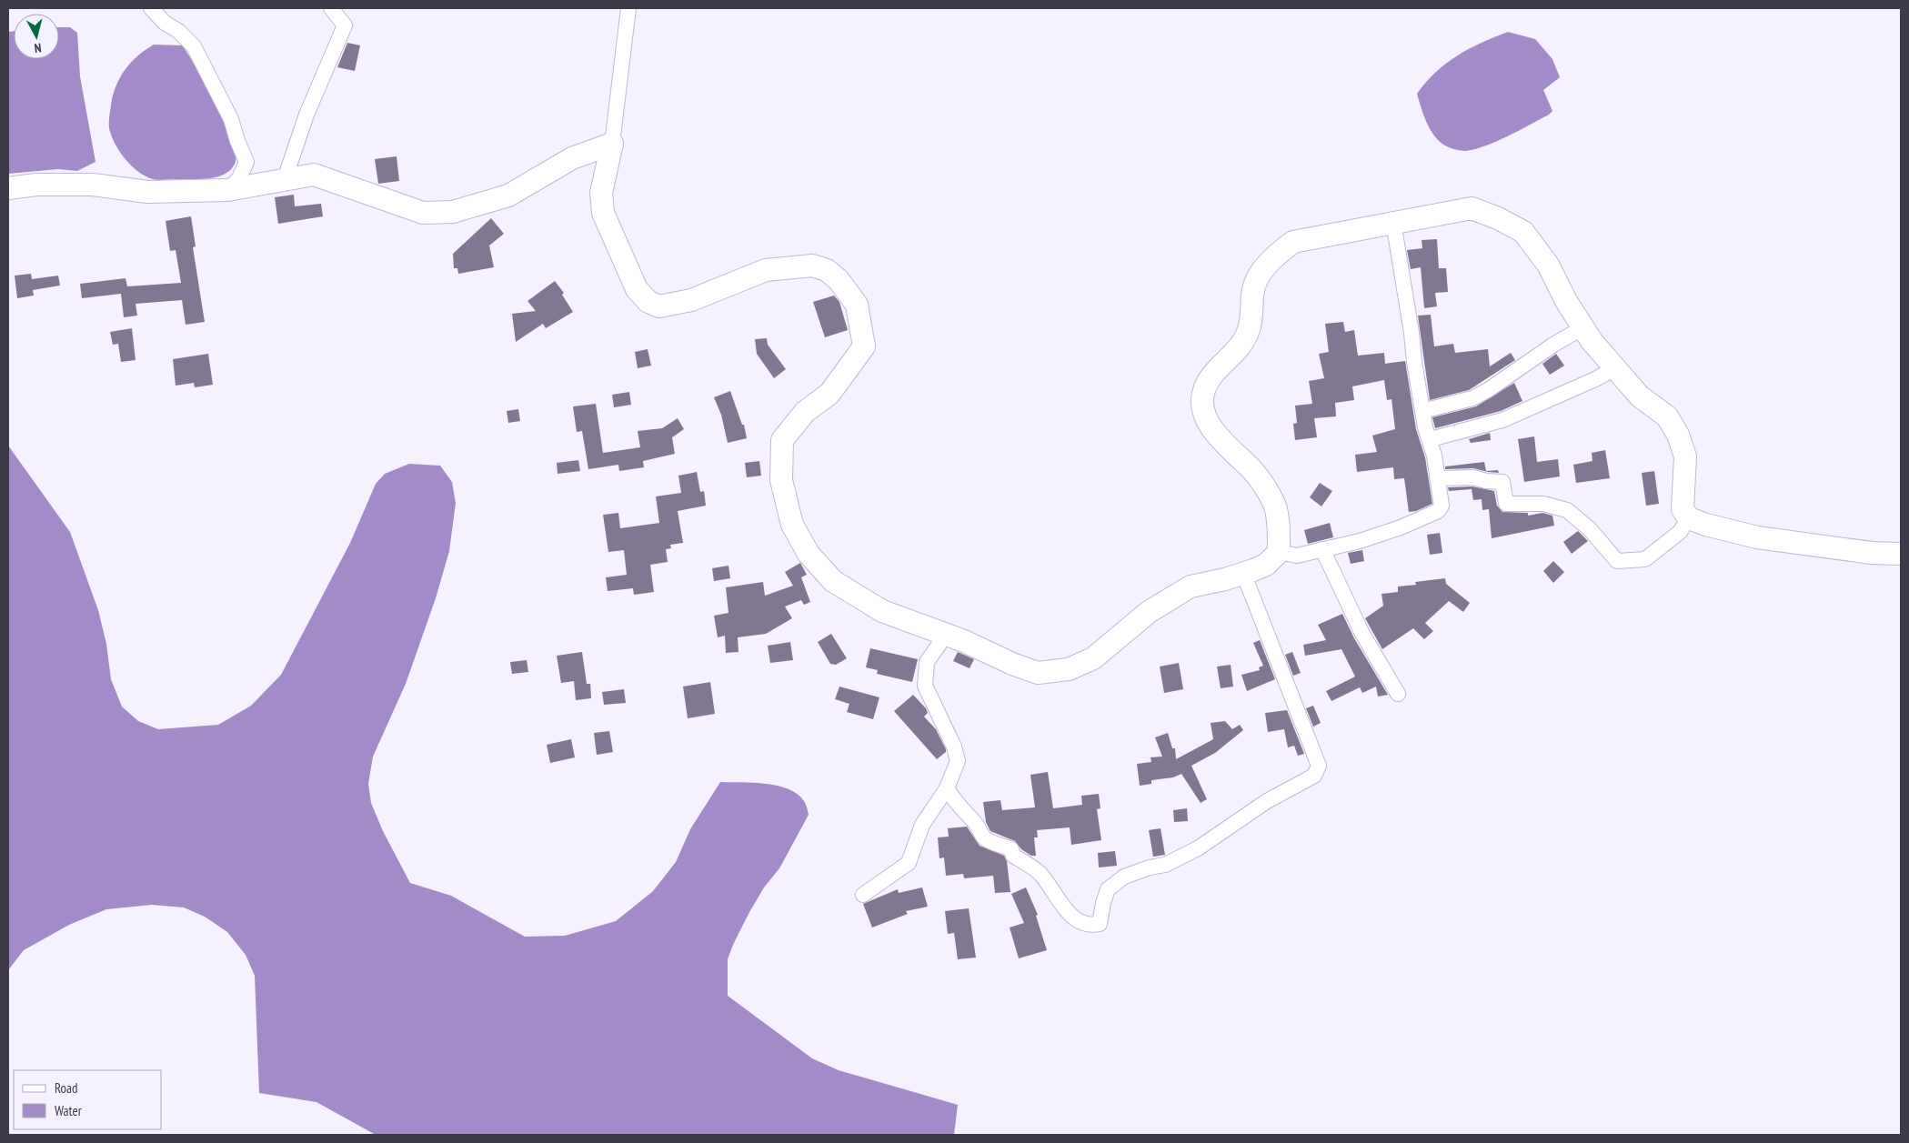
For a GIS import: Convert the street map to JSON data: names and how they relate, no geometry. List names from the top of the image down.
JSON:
{
  "legend": ["Road", "Water"],
  "north": "bottom"
}
